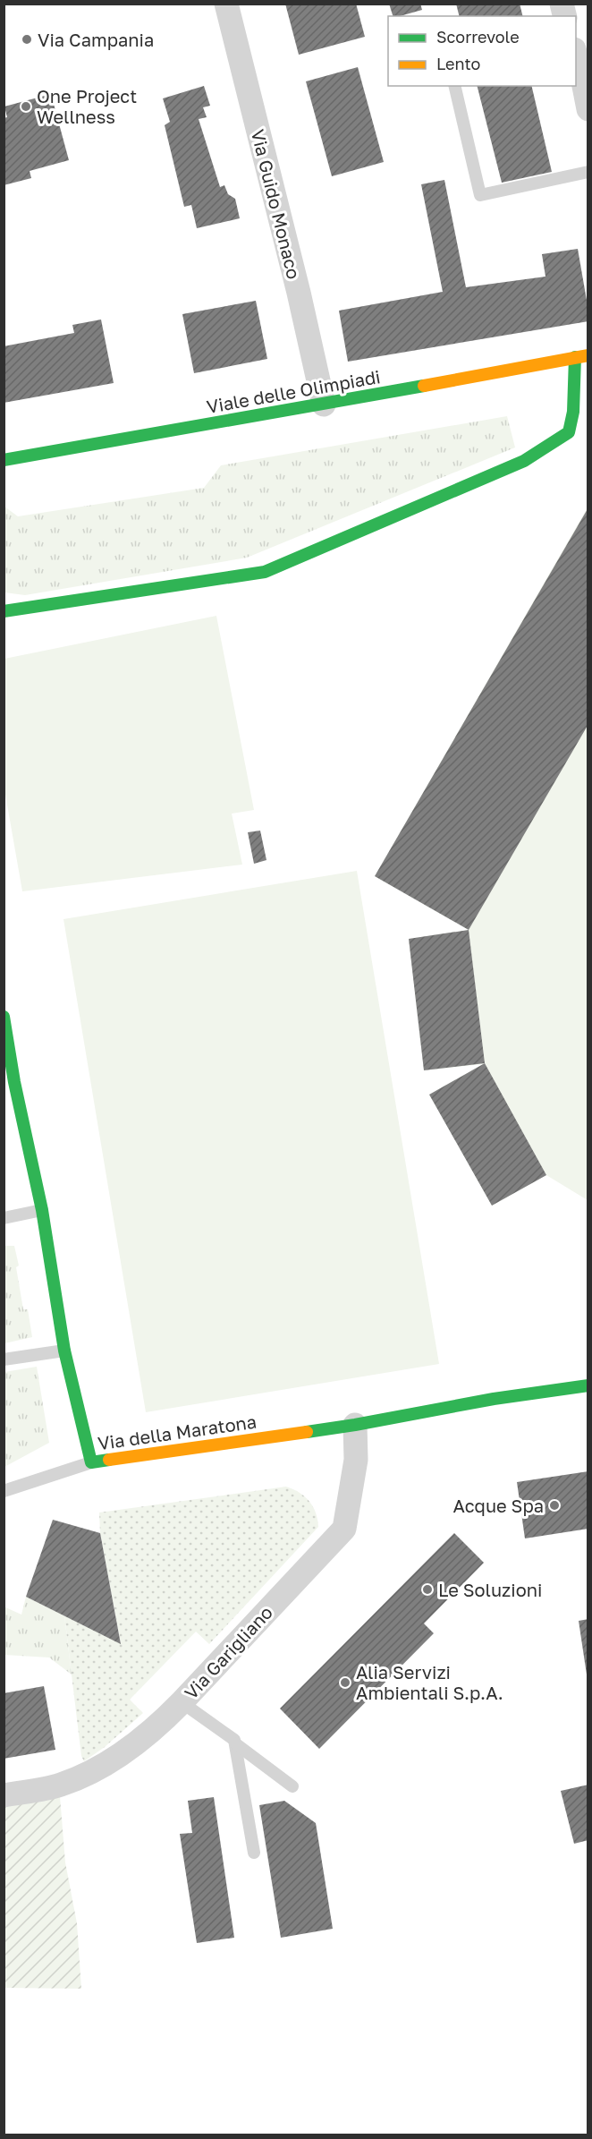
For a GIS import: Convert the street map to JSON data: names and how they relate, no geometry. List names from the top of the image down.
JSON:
{
  "streets": {
    "street": [
      "Via Guido Monaco",
      "Viale delle Olimpiadi",
      "Via della Maratona",
      "Via Garigliano"
    ]
  },
  "crossings": [
    ["Via Guido Monaco", "Viale delle Olimpiadi"],
    ["Via della Maratona", "Via Garigliano"]
  ],
  "places": [
    "Via Campania",
    "One Project Wellness",
    "Acque Spa",
    "Le Soluzioni",
    "Alia Servizi Ambientali S.p.A."
  ],
  "legend": ["Scorrevole", "Lento"]
}
